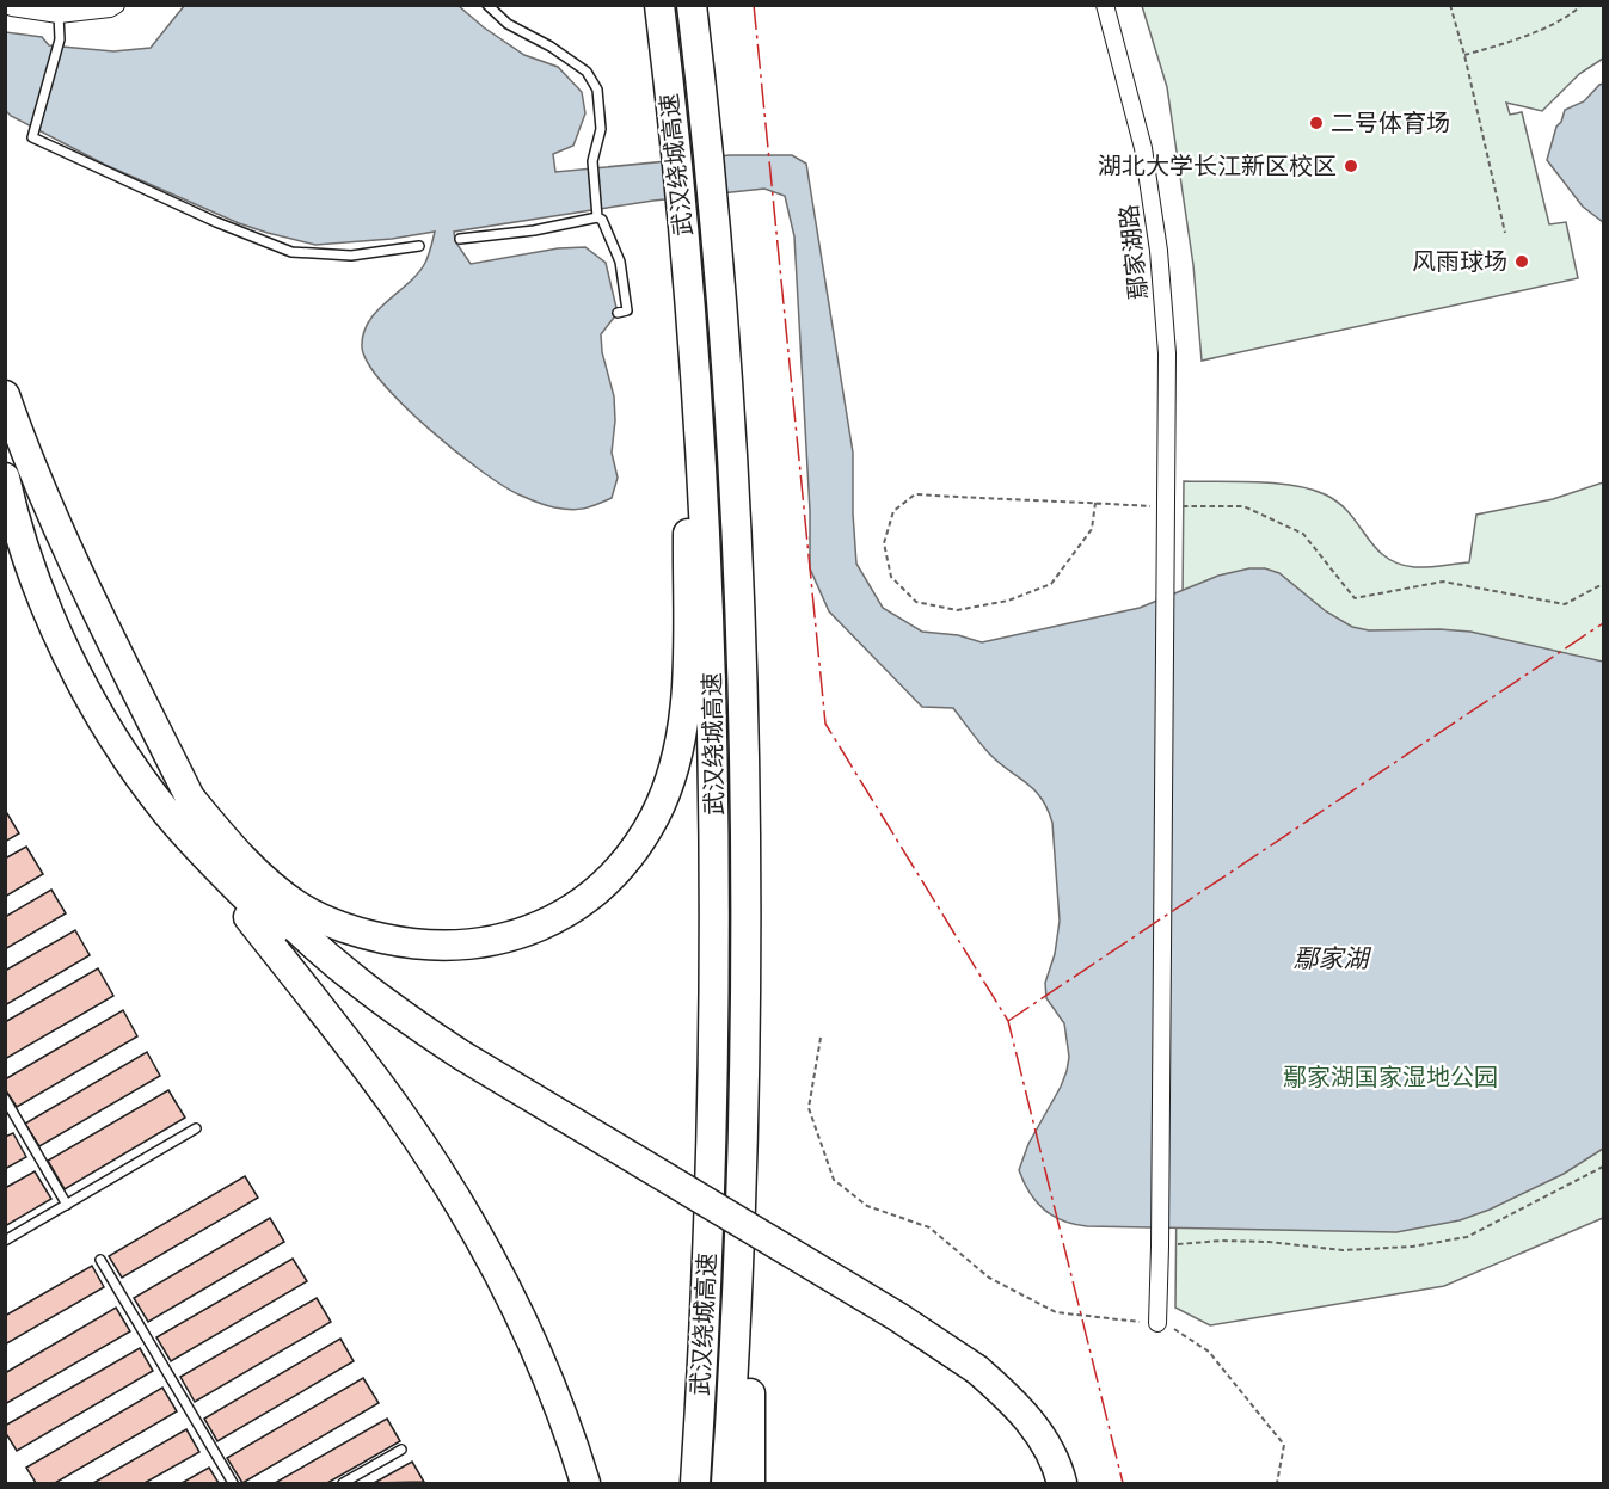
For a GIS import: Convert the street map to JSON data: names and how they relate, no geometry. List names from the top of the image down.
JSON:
{
  "streets": {
    "highway": ["武汉绕城高速"],
    "street": ["鄢家湖路"]
  },
  "water": ["鄢家湖"],
  "parks": ["鄢家湖国家湿地公园"],
  "places": ["二号体育场", "湖北大学长江新区校区", "风雨球场"]
}
